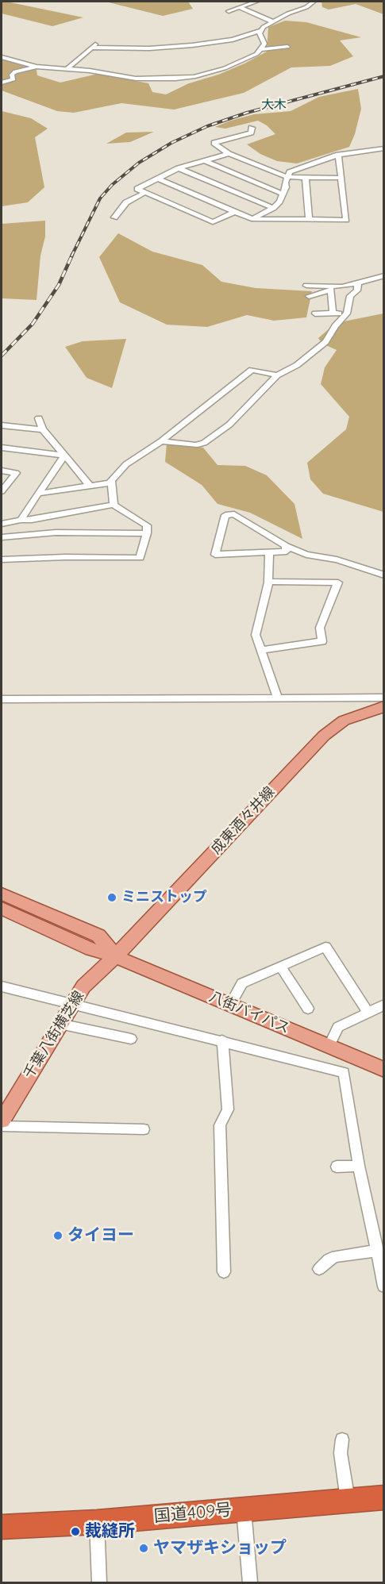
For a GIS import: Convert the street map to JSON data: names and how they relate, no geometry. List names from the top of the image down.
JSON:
{
  "streets": {
    "highway": ["国道409号"],
    "main road": ["成東酒々井線", "八街バイパス", "千葉八街横芝線"]
  },
  "crossings": [
    ["成東酒々井線", "八街バイパス"],
    ["成東酒々井線", "千葉八街横芝線"],
    ["八街バイパス", "千葉八街横芝線"]
  ],
  "districts": ["大木"],
  "places": [
    "ミニストップ",
    "タイヨー",
    "裁縫所",
    "ヤマザキショップ"
  ]
}
